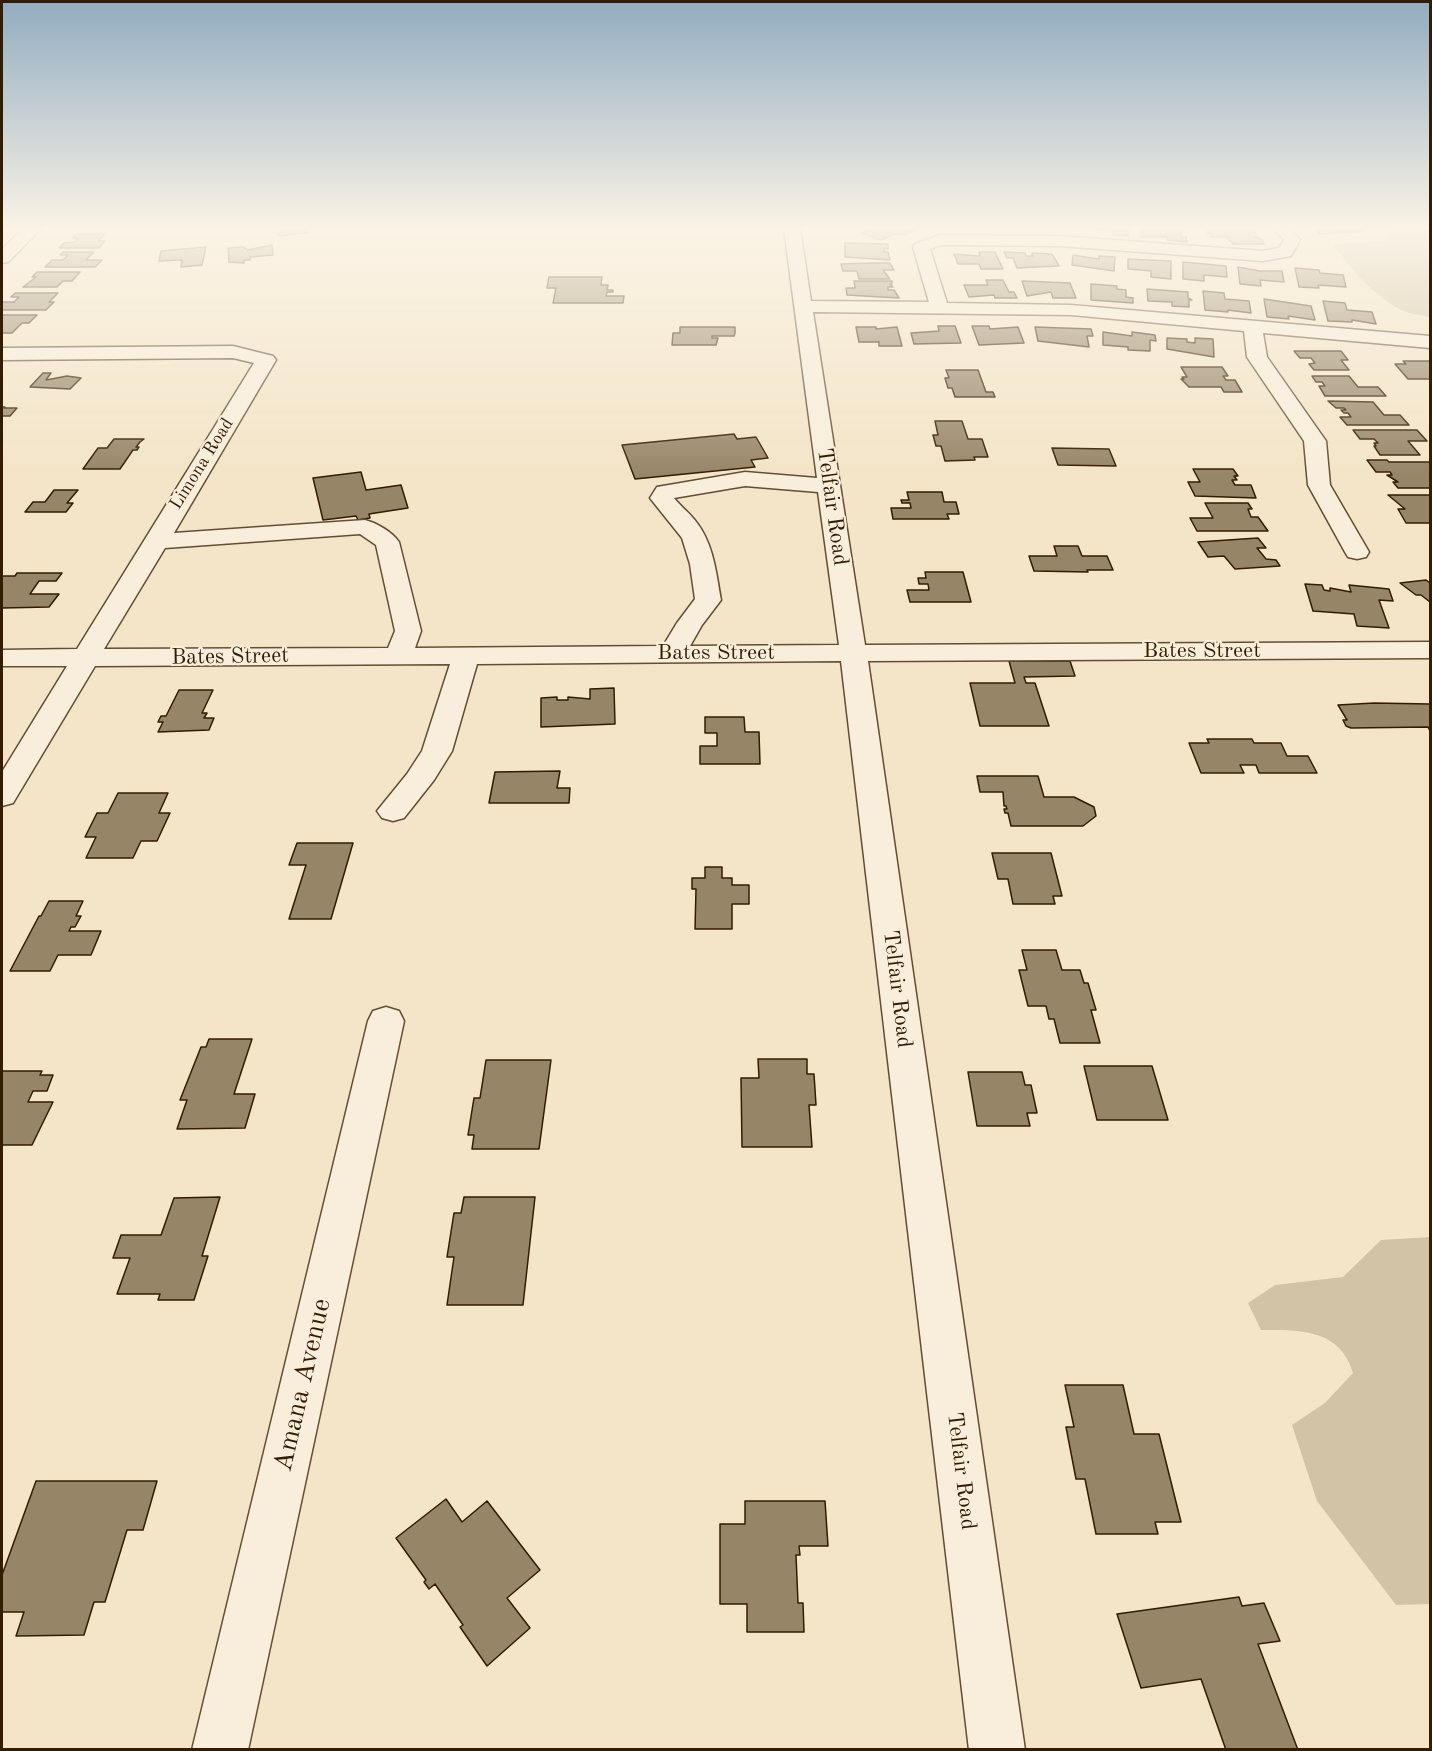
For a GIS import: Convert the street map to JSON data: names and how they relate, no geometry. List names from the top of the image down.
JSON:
{
  "streets": {
    "street": [
      "Limona Road",
      "Telfair Road",
      "Bates Street",
      "Amana Avenue"
    ]
  },
  "crossings": [
    ["Limona Road", "Bates Street"],
    ["Telfair Road", "Bates Street"]
  ]
}
